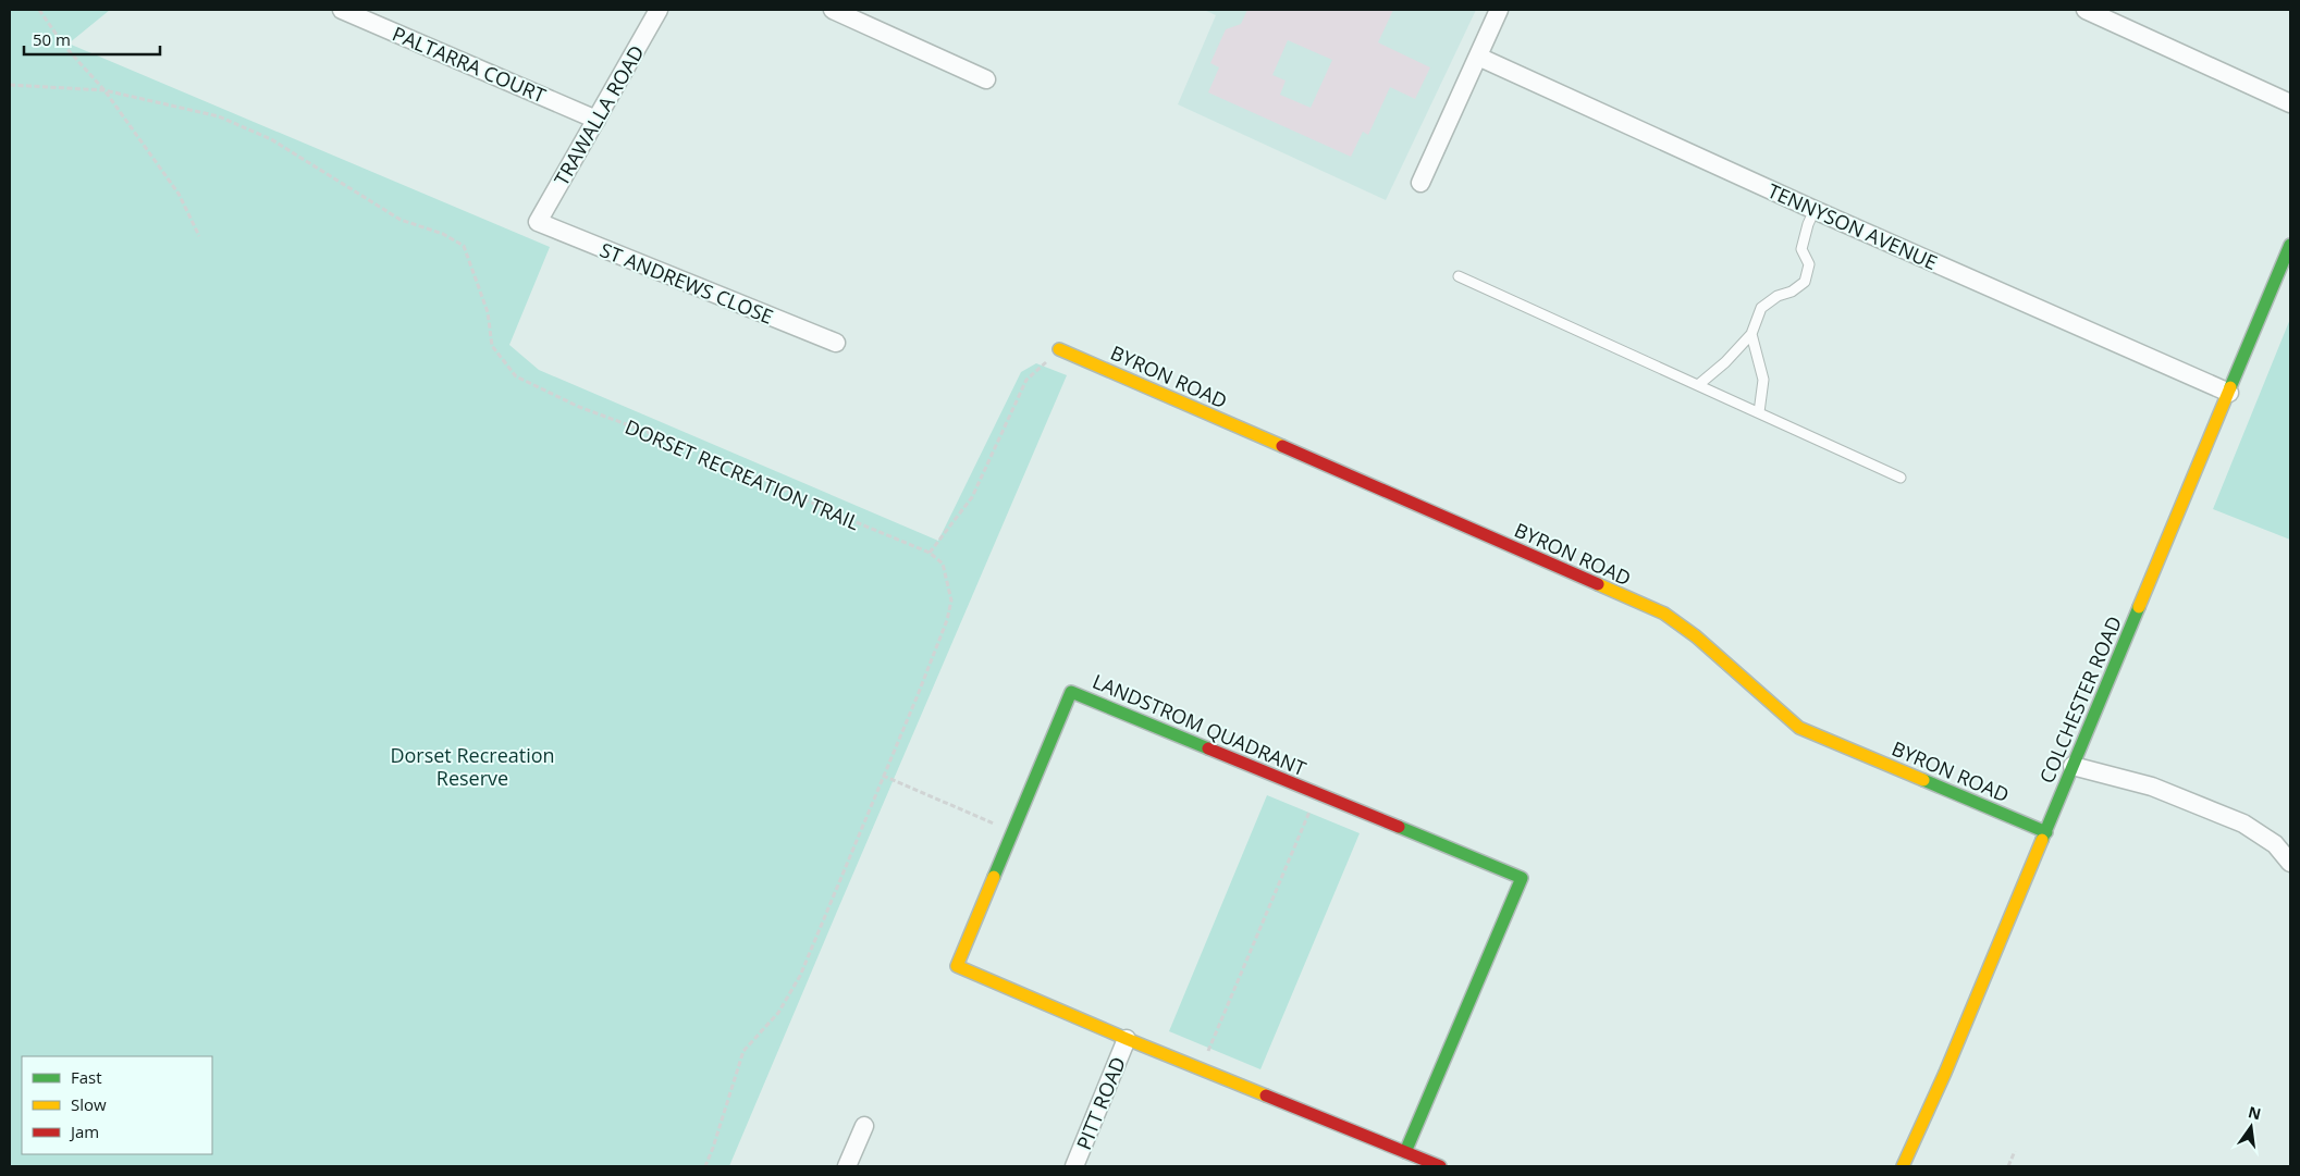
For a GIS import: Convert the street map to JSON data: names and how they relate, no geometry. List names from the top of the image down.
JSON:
{
  "streets": {
    "street": [
      "PALTARRA COURT",
      "TRAWALLA ROAD",
      "TENNYSON AVENUE",
      "ST ANDREWS CLOSE",
      "BYRON ROAD",
      "COLCHESTER ROAD",
      "LANDSTROM QUADRANT",
      "PITT ROAD"
    ],
    "path": ["DORSET RECREATION TRAIL"]
  },
  "crossings": [
    ["PALTARRA COURT", "TRAWALLA ROAD"],
    ["TRAWALLA ROAD", "ST ANDREWS CLOSE"],
    ["TENNYSON AVENUE", "COLCHESTER ROAD"],
    ["BYRON ROAD", "COLCHESTER ROAD"],
    ["LANDSTROM QUADRANT", "PITT ROAD"]
  ],
  "parks": ["Dorset Recreation Reserve"],
  "legend": ["Fast", "Slow", "Jam"],
  "scale_bar": "50 m",
  "north": "top"
}
